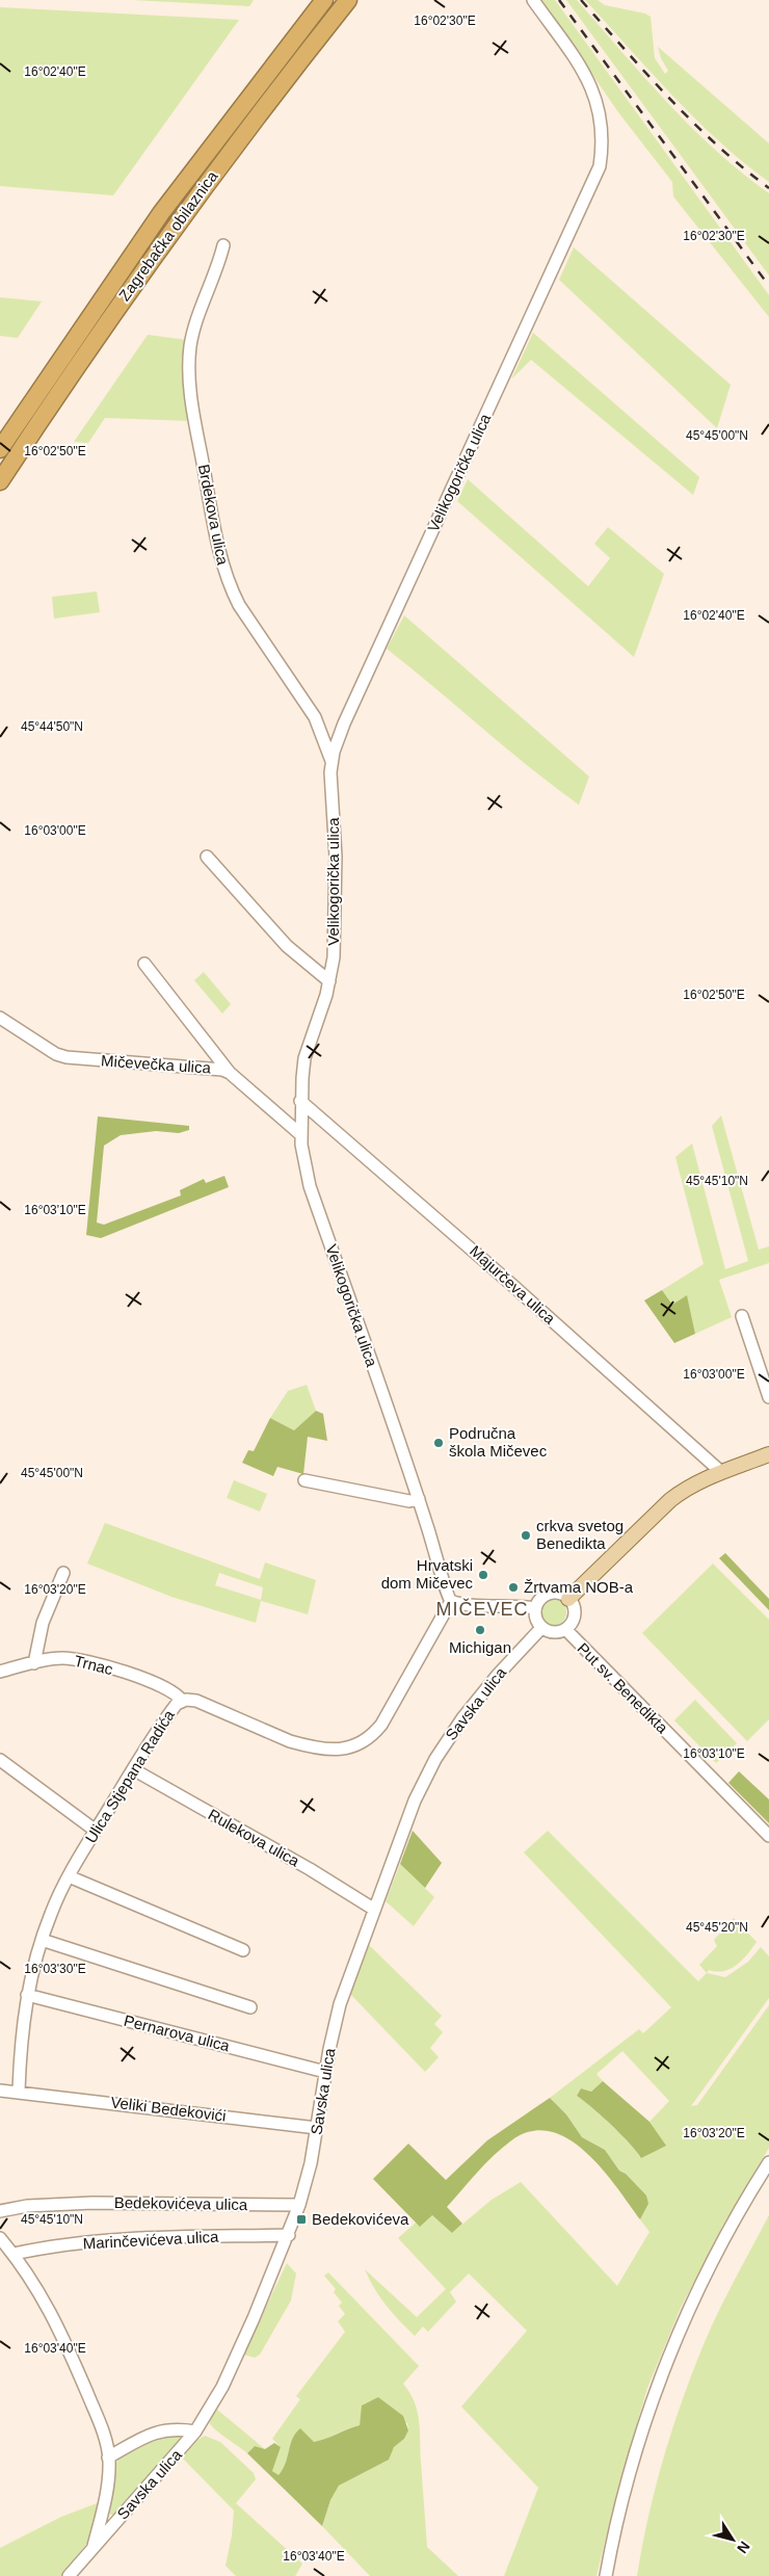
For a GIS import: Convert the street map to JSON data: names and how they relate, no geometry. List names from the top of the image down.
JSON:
{
  "streets": {
    "highway": ["Zagrebačka obilaznica"],
    "street": [
      "Velikogorička ulica",
      "Brdekova ulica",
      "Mičevečka ulica",
      "Majurčeva ulica",
      "Trnac",
      "Put sv. Benedikta",
      "Savska ulica",
      "Ulica Stjepana Radića",
      "Rulekova ulica",
      "Pernarova ulica",
      "Veliki Bedekovići",
      "Bedekovićeva ulica",
      "Marinčevićeva ulica"
    ]
  },
  "crossings": [
    ["Velikogorička ulica", "Brdekova ulica"],
    ["Velikogorička ulica", "Mičevečka ulica"],
    ["Velikogorička ulica", "Majurčeva ulica"],
    ["Velikogorička ulica", "Ulica Stjepana Radića"],
    ["Trnac", "Ulica Stjepana Radića"],
    ["Put sv. Benedikta", "Savska ulica"],
    ["Savska ulica", "Rulekova ulica"],
    ["Savska ulica", "Pernarova ulica"],
    ["Savska ulica", "Veliki Bedekovići"],
    ["Savska ulica", "Bedekovićeva ulica"],
    ["Savska ulica", "Marinčevićeva ulica"],
    ["Ulica Stjepana Radića", "Rulekova ulica"],
    ["Ulica Stjepana Radića", "Pernarova ulica"],
    ["Ulica Stjepana Radića", "Veliki Bedekovići"]
  ],
  "districts": ["MIČEVEC"],
  "places": {
    "other": [
      "Područna škola Mičevec",
      "crkva svetog Benedikta",
      "Hrvatski dom Mičevec",
      "Žrtvama NOB-a",
      "Michigan"
    ],
    "transit": ["Bedekovićeva"]
  },
  "north": "bottom right",
  "coordinates": [
    "16°02'30\"E",
    "16°02'40\"E",
    "45°45'00\"N",
    "16°02'50\"E",
    "45°44'50\"N",
    "16°03'00\"E",
    "45°45'10\"N",
    "16°03'10\"E",
    "16°03'20\"E",
    "45°45'20\"N",
    "16°03'30\"E",
    "16°03'40\"E"
  ]
}
